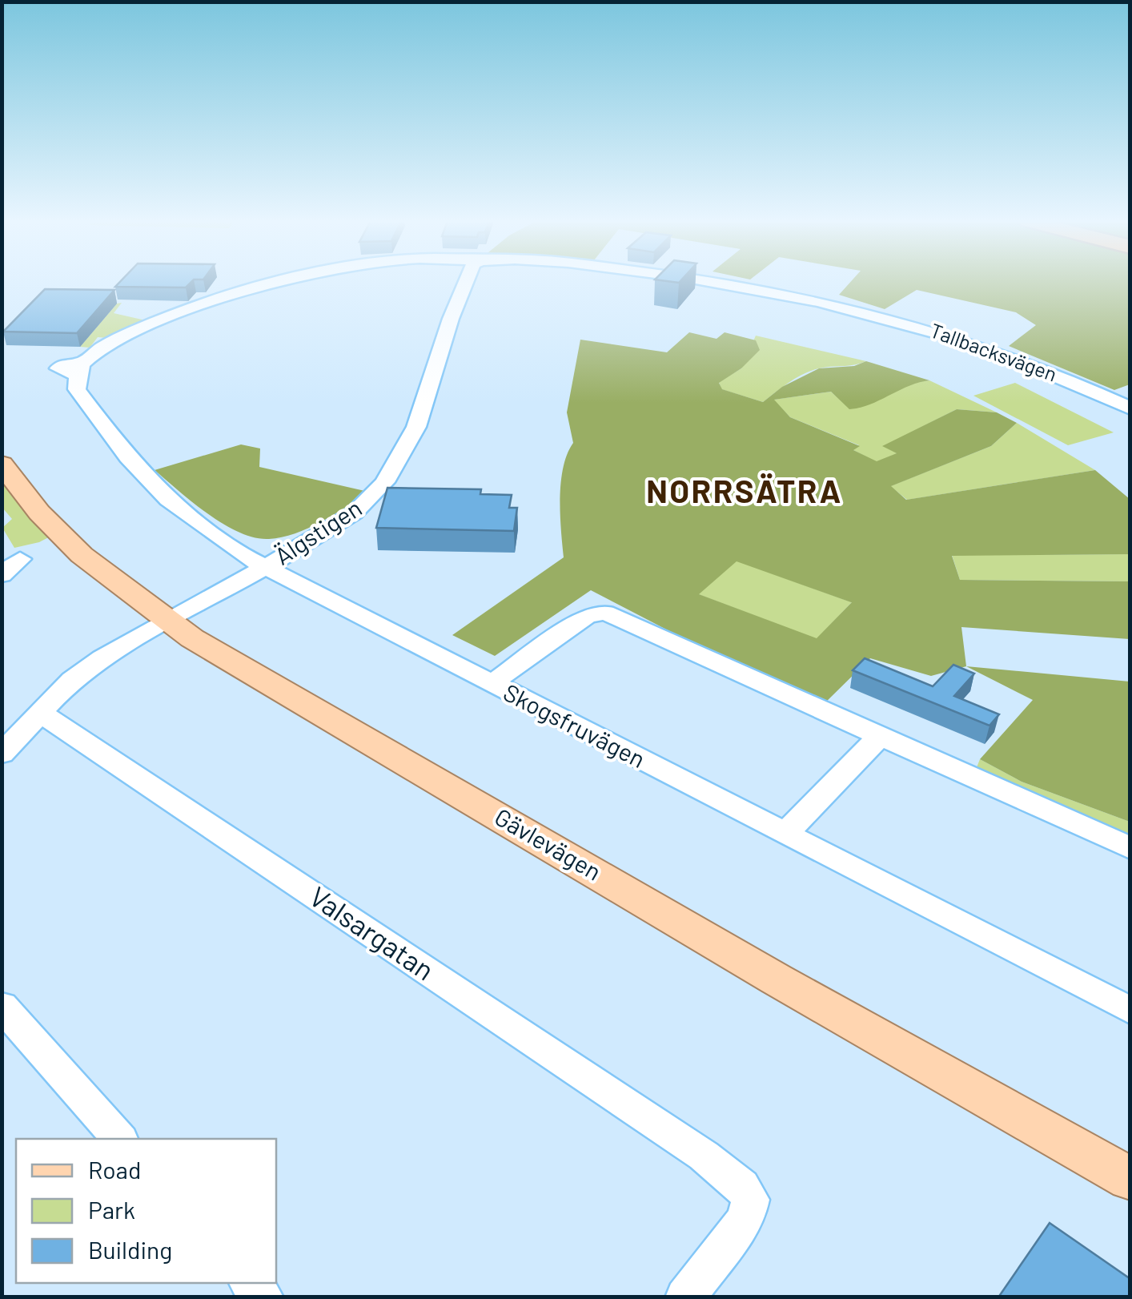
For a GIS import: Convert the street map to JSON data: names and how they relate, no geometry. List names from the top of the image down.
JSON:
{
  "streets": {
    "main road": ["Gävlevägen"],
    "street": [
      "Tallbacksvägen",
      "Älgstigen",
      "Skogsfruvägen",
      "Valsargatan"
    ]
  },
  "crossings": [
    ["Älgstigen", "Skogsfruvägen"],
    ["Älgstigen", "Gävlevägen"],
    ["Älgstigen", "Valsargatan"]
  ],
  "districts": ["NORRSÄTRA"],
  "legend": ["Road", "Park", "Building"]
}
